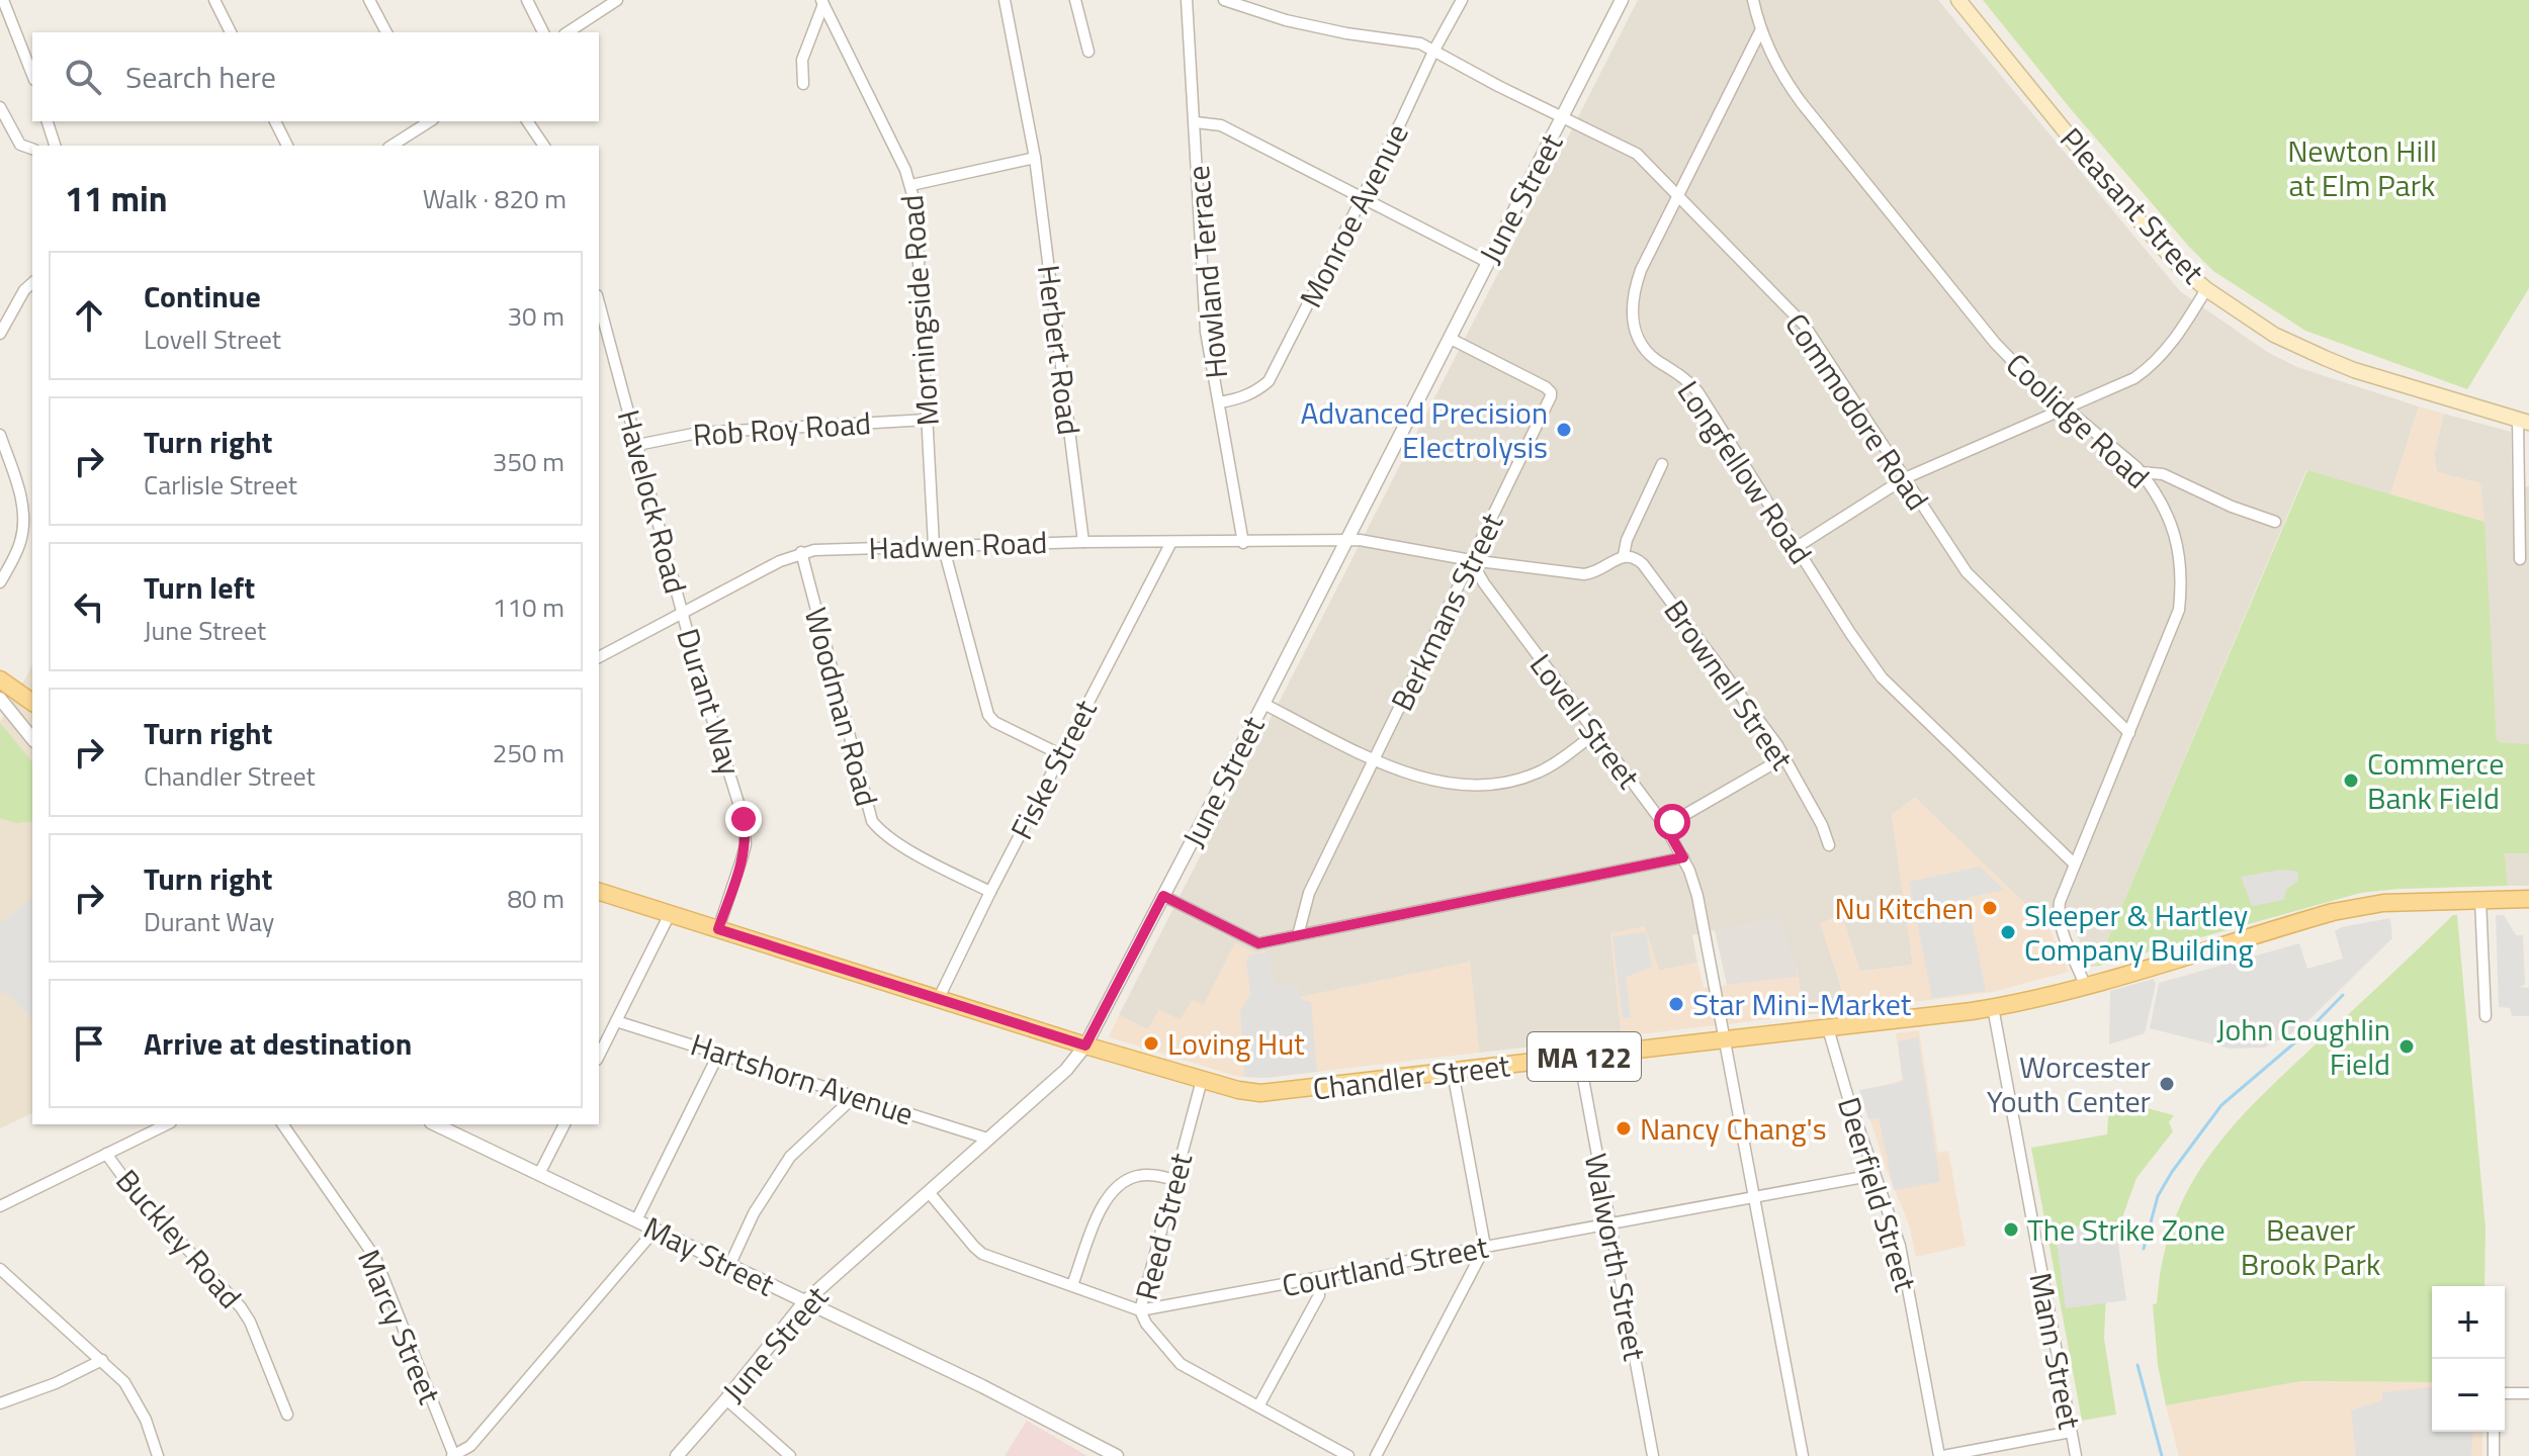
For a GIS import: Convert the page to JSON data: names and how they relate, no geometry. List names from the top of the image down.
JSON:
{
  "streets": {
    "main road": ["Pleasant Street", "MA 122", "Chandler Street"],
    "street": [
      "June Street",
      "Monroe Avenue",
      "Howland Terrace",
      "Morningside Road",
      "Herbert Road",
      "Commodore Road",
      "Coolidge Road",
      "Rob Roy Road",
      "Longfellow Road",
      "Havelock Road",
      "Hadwen Road",
      "Berkmans Street",
      "Brownell Street",
      "Durant Way",
      "Woodman Road",
      "Lovell Street",
      "Fiske Street",
      "Hartshorn Avenue",
      "Deerfield Street",
      "Reed Street",
      "Buckley Road",
      "May Street",
      "Walworth Street",
      "Courtland Street",
      "Marcy Street",
      "Mann Street"
    ]
  },
  "crossings": [
    ["June Street", "Commodore Road"],
    ["June Street", "Hadwen Road"],
    ["June Street", "Berkmans Street"],
    ["June Street", "Chandler Street"],
    ["June Street", "Hartshorn Avenue"],
    ["June Street", "May Street"],
    ["Monroe Avenue", "Howland Terrace"],
    ["Monroe Avenue", "Commodore Road"],
    ["Howland Terrace", "Hadwen Road"],
    ["Morningside Road", "Rob Roy Road"],
    ["Morningside Road", "Hadwen Road"],
    ["Morningside Road", "Fiske Street"],
    ["Herbert Road", "Hadwen Road"],
    ["Commodore Road", "Coolidge Road"],
    ["Commodore Road", "Longfellow Road"],
    ["Coolidge Road", "Longfellow Road"],
    ["Coolidge Road", "Chandler Street"],
    ["Rob Roy Road", "Havelock Road"],
    ["Havelock Road", "Hadwen Road"],
    ["Havelock Road", "Durant Way"],
    ["Hadwen Road", "Durant Way"],
    ["Hadwen Road", "Woodman Road"],
    ["Hadwen Road", "Fiske Street"],
    ["Berkmans Street", "Lovell Street"],
    ["Durant Way", "Chandler Street"],
    ["Woodman Road", "Fiske Street"],
    ["Lovell Street", "Chandler Street"],
    ["Lovell Street", "Courtland Street"],
    ["Fiske Street", "Chandler Street"],
    ["Chandler Street", "Deerfield Street"],
    ["Chandler Street", "Reed Street"],
    ["Chandler Street", "Walworth Street"],
    ["Chandler Street", "Mann Street"],
    ["Deerfield Street", "Courtland Street"],
    ["Reed Street", "Courtland Street"],
    ["Walworth Street", "Courtland Street"]
  ],
  "parks": ["Newton Hill at Elm Park", "Beaver Brook Park"],
  "places": [
    "Advanced Precision Electrolysis",
    "Commerce Bank Field",
    "Nu Kitchen",
    "Sleeper & Hartley Company Building",
    "Star Mini-Market",
    "Loving Hut",
    "John Coughlin Field",
    "Worcester Youth Center",
    "Nancy Chang's",
    "The Strike Zone"
  ],
  "page": {
    "search": "Search here",
    "heading": ["11 min", "Walk · 820 m"],
    "list": [
      ["Continue", "Lovell Street", "30 m"],
      ["Turn right", "Carlisle Street", "350 m"],
      ["Turn left", "June Street", "110 m"],
      ["Turn right", "Chandler Street", "250 m"],
      ["Turn right", "Durant Way", "80 m"],
      "Arrive at destination"
    ],
    "map_buttons": ["+", "−"]
  }
}
